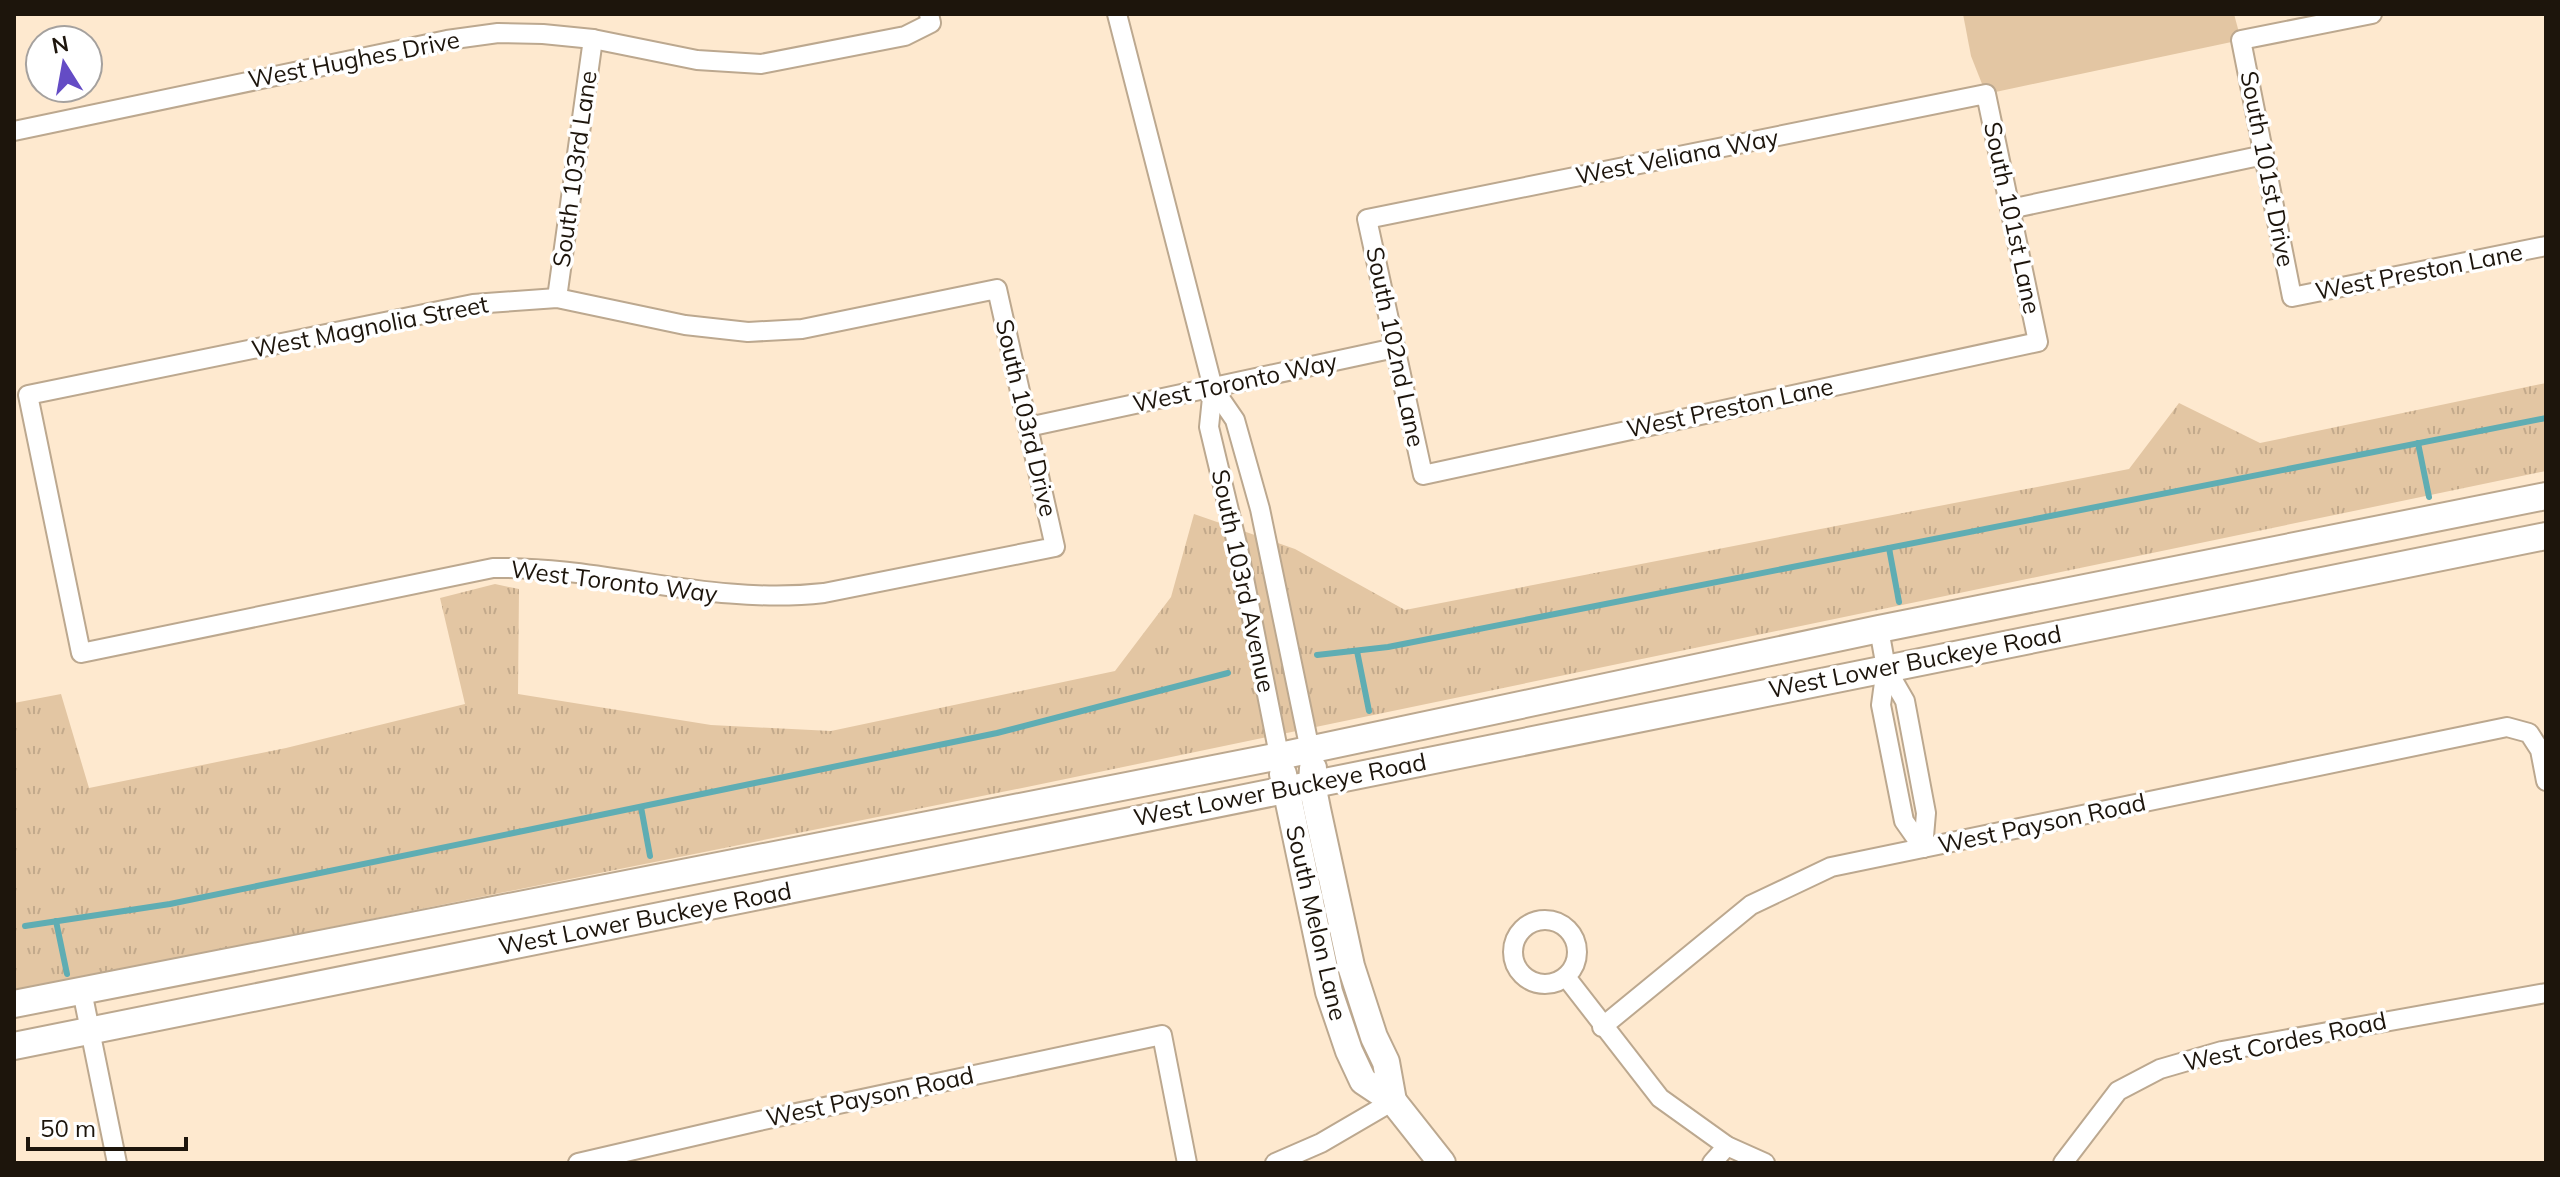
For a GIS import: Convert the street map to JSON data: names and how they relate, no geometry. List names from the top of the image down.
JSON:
{
  "streets": {
    "main road": ["West Lower Buckeye Road", "South Melon Lane"],
    "street": [
      "West Hughes Drive",
      "West Veliana Way",
      "South 103rd Lane",
      "South 101st Drive",
      "South 101st Lane",
      "West Preston Lane",
      "West Magnolia Street",
      "South 102nd Lane",
      "West Toronto Way",
      "South 103rd Drive",
      "South 103rd Avenue",
      "West Payson Road",
      "West Cordes Road"
    ]
  },
  "crossings": [
    ["West Hughes Drive", "South 103rd Lane"],
    ["West Veliana Way", "South 101st Lane"],
    ["West Veliana Way", "South 102nd Lane"],
    ["South 103rd Lane", "West Magnolia Street"],
    ["South 101st Drive", "West Preston Lane"],
    ["South 101st Lane", "West Preston Lane"],
    ["West Preston Lane", "South 102nd Lane"],
    ["West Magnolia Street", "West Toronto Way"],
    ["West Magnolia Street", "South 103rd Drive"],
    ["South 102nd Lane", "West Toronto Way"],
    ["West Toronto Way", "South 103rd Drive"],
    ["West Toronto Way", "South 103rd Avenue"],
    ["South 103rd Avenue", "West Lower Buckeye Road"],
    ["South 103rd Avenue", "South Melon Lane"],
    ["West Lower Buckeye Road", "South Melon Lane"]
  ],
  "scale_bar": "50 m",
  "north": "top"
}
